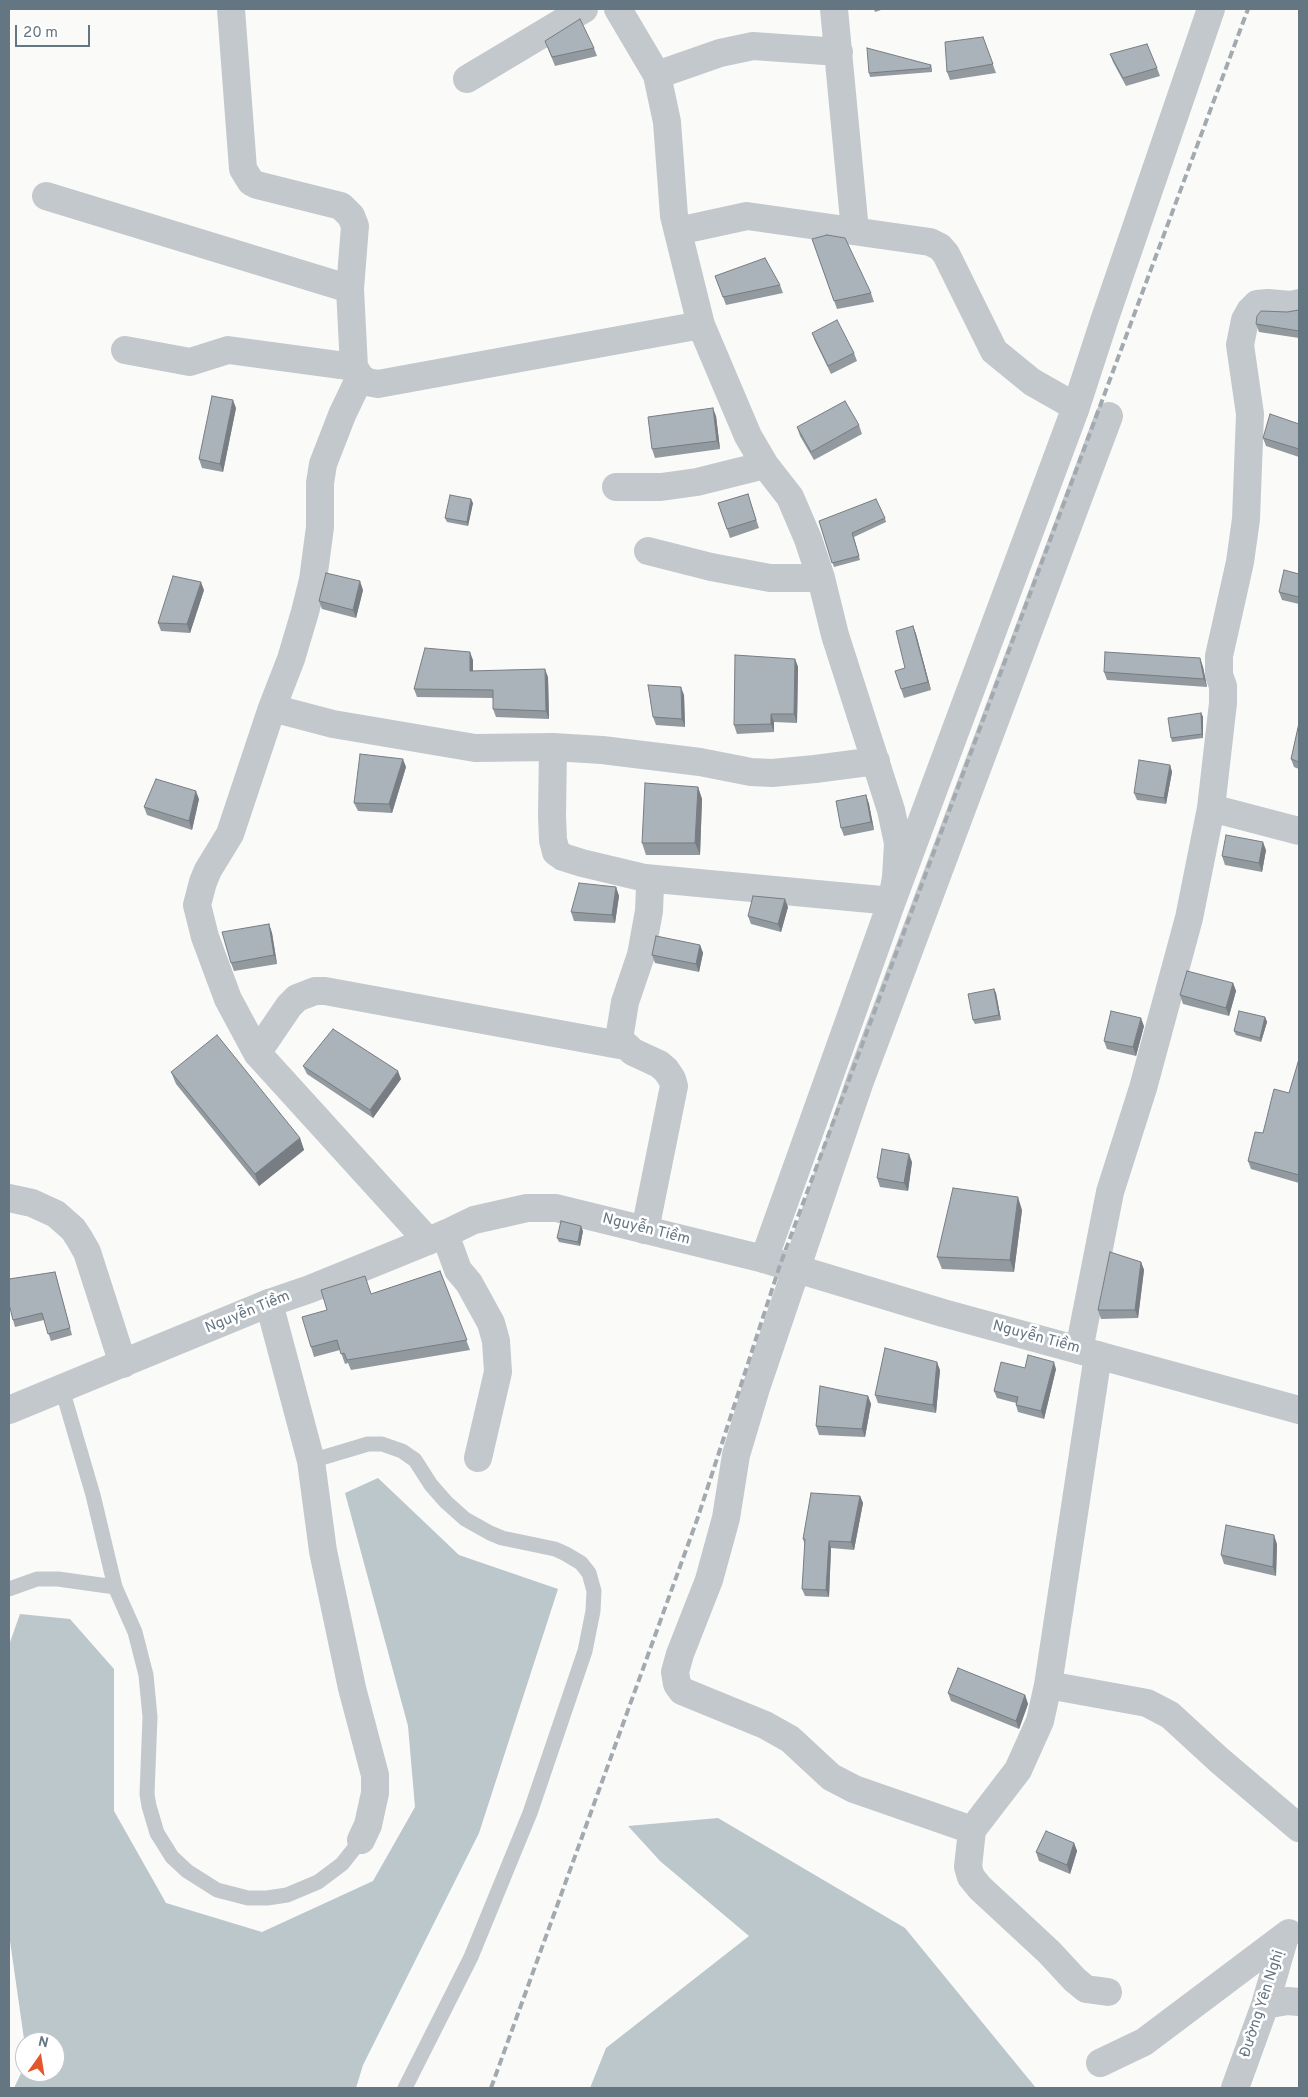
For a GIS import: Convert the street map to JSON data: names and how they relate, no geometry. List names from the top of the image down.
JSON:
{
  "streets": {
    "street": ["Nguyễn Tiềm", "Đường Yên Nghị"]
  },
  "scale_bar": "20 m",
  "north": "top"
}
